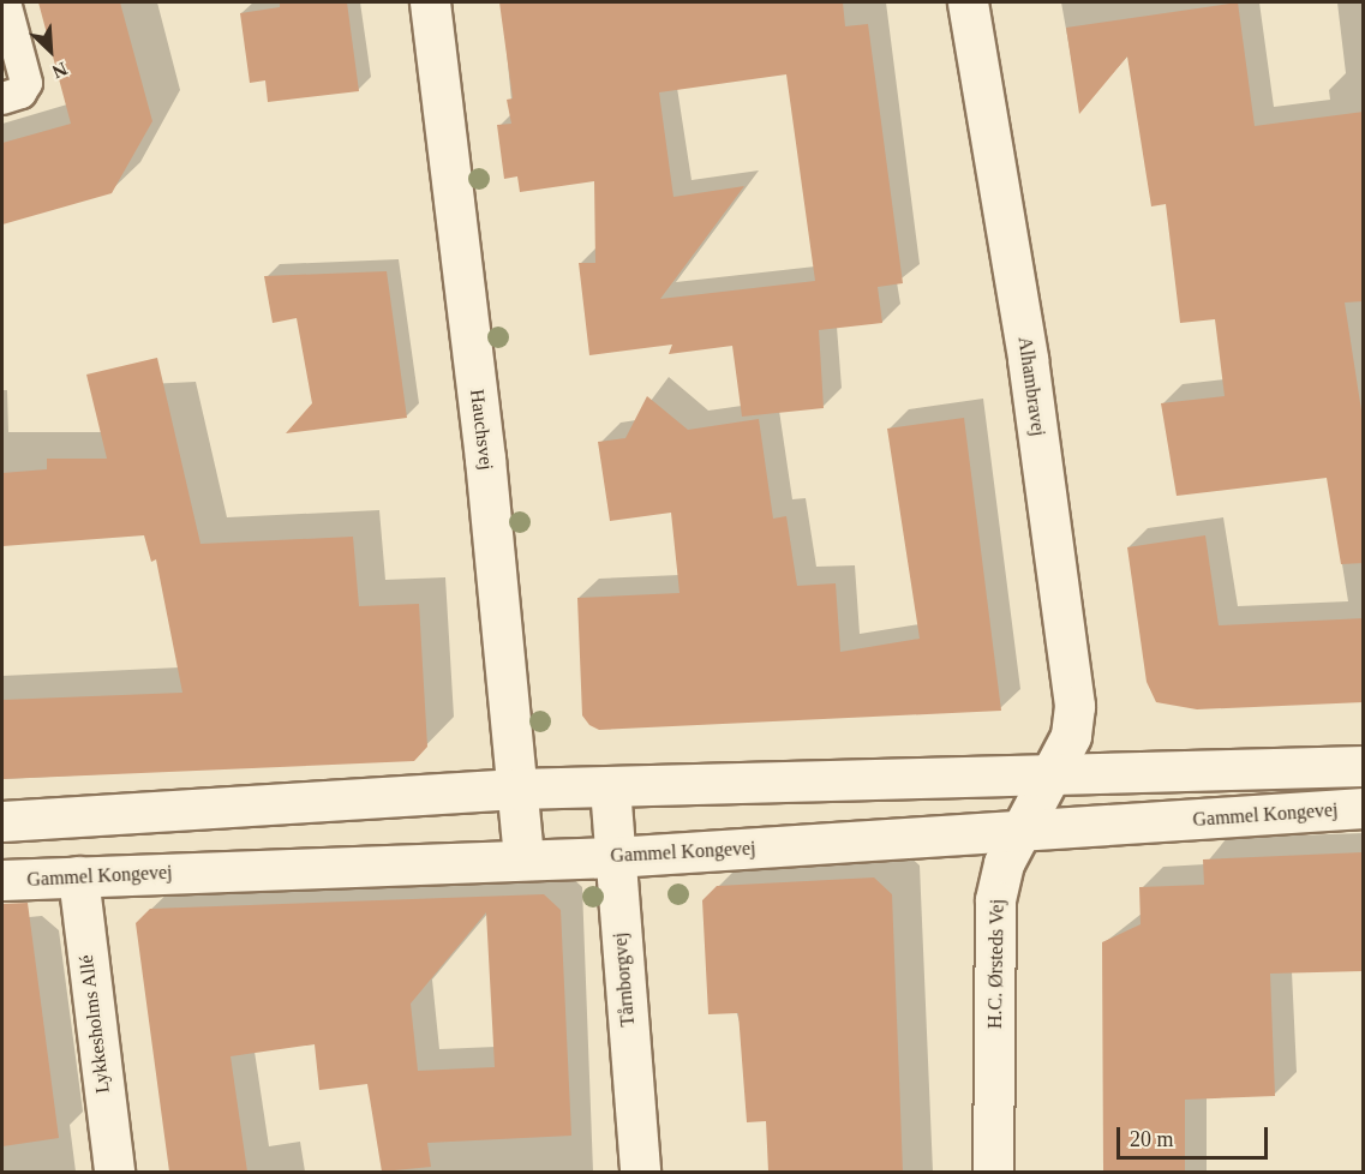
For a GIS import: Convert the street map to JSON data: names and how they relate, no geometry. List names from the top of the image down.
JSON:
{
  "streets": {
    "street": [
      "Alhambravej",
      "Hauchsvej",
      "Gammel Kongevej",
      "H.C. Ørsteds Vej",
      "Tårnborgvej",
      "Lykkesholms Allé"
    ]
  },
  "crossings": [
    ["Alhambravej", "H.C. Ørsteds Vej"],
    ["Hauchsvej", "Gammel Kongevej"],
    ["Gammel Kongevej", "H.C. Ørsteds Vej"],
    ["Gammel Kongevej", "Tårnborgvej"],
    ["Gammel Kongevej", "Lykkesholms Allé"]
  ],
  "scale_bar": "20 m",
  "north": "bottom right"
}
